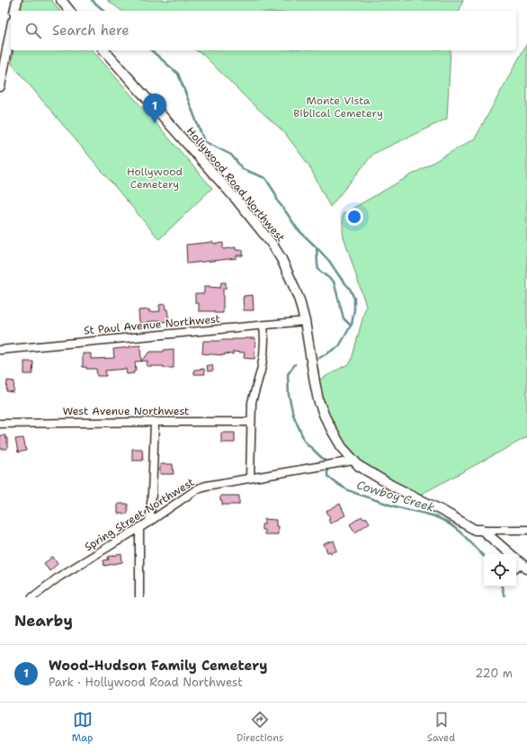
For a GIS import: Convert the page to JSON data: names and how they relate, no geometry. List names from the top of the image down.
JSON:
{
  "streets": {
    "street": [
      "Hollywood Road Northwest",
      "St Paul Avenue Northwest",
      "West Avenue Northwest",
      "Spring Street Northwest"
    ]
  },
  "crossings": [
    ["Hollywood Road Northwest", "St Paul Avenue Northwest"],
    ["Hollywood Road Northwest", "Spring Street Northwest"]
  ],
  "water": ["Cowboy Creek"],
  "parks": ["Monte Vista Biblical Cemetery", "Hollywood Cemetery"],
  "page": {
    "search": "Search here",
    "pins": "1",
    "heading": "Nearby",
    "list": [
      {
        "mark": "1",
        "name": "Wood-Hudson Family Cemetery",
        "note": "Park · Hollywood Road Northwest",
        "value": "220 m"
      }
    ],
    "nav": ["Map", "Directions", "Saved"]
  }
}
